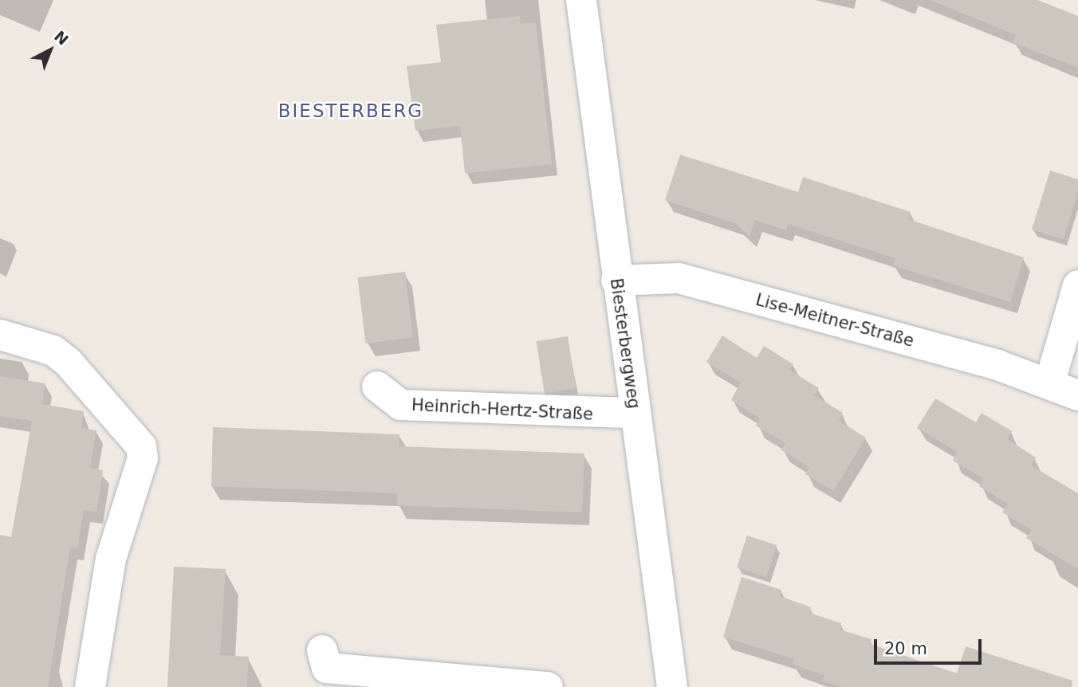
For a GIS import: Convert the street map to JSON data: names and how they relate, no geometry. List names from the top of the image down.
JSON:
{
  "streets": {
    "street": ["Lise-Meitner-Straße", "Biesterbergweg", "Heinrich-Hertz-Straße"]
  },
  "crossings": [
    ["Lise-Meitner-Straße", "Biesterbergweg"],
    ["Biesterbergweg", "Heinrich-Hertz-Straße"]
  ],
  "districts": ["BIESTERBERG"],
  "scale_bar": "20 m",
  "north": "top right"
}
